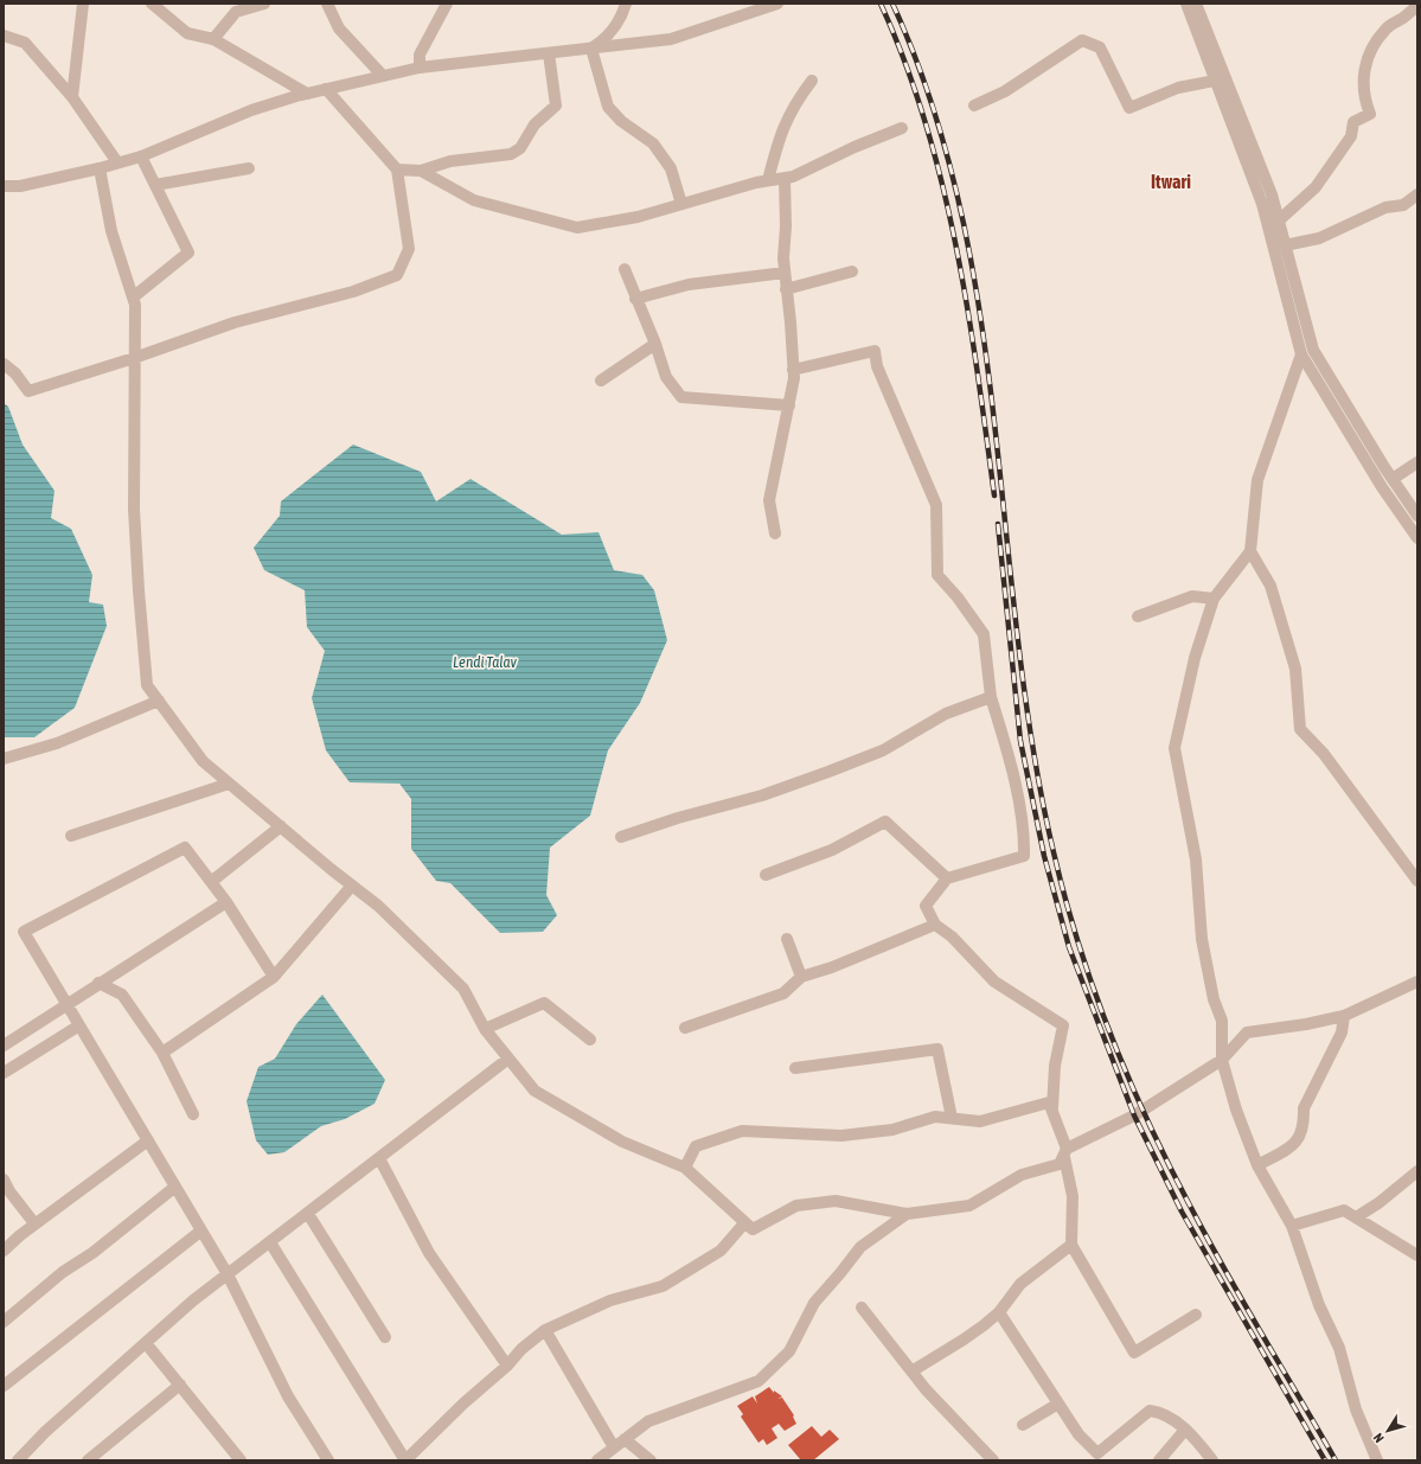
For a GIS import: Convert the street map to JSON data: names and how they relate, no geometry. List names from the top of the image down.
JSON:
{
  "districts": ["Itwari"],
  "water": ["Lendi Talav"],
  "north": "bottom left"
}
